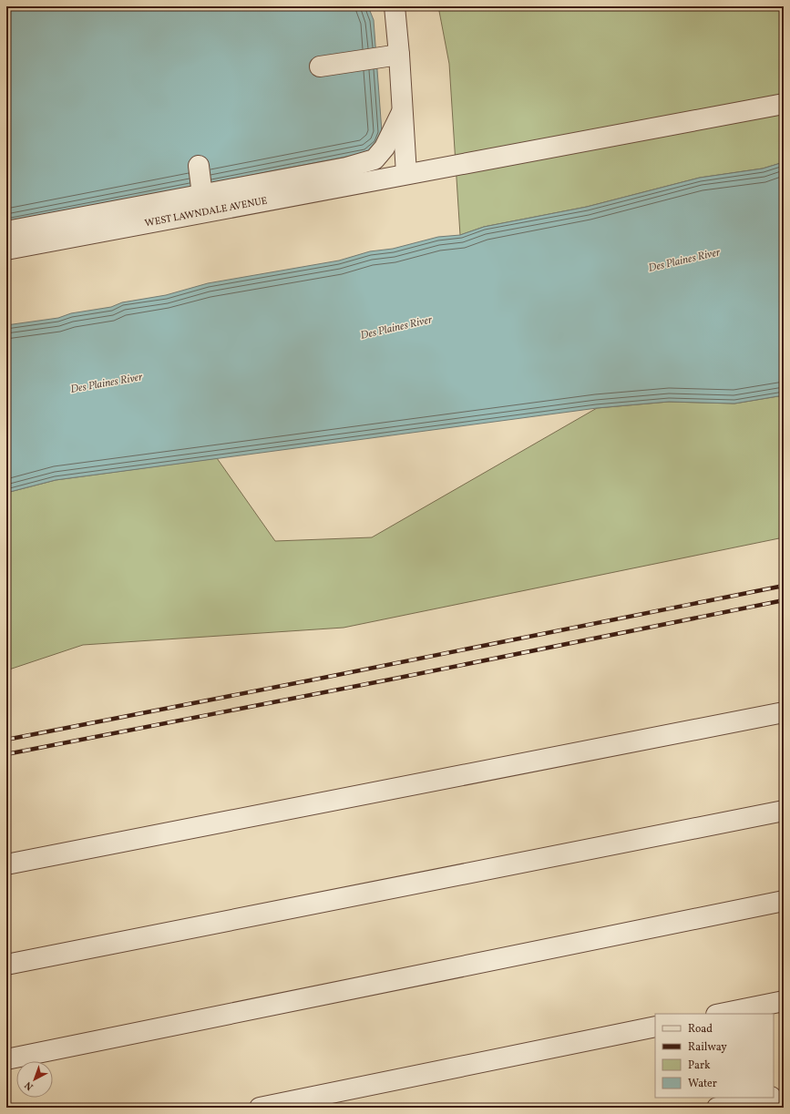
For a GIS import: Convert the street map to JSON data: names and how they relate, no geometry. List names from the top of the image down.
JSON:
{
  "streets": {
    "lane": ["WEST LAWNDALE AVENUE"]
  },
  "water": ["Des Plaines River"],
  "legend": [
    "Road",
    "Railway",
    "Park",
    "Water"
  ],
  "north": "bottom left"
}
